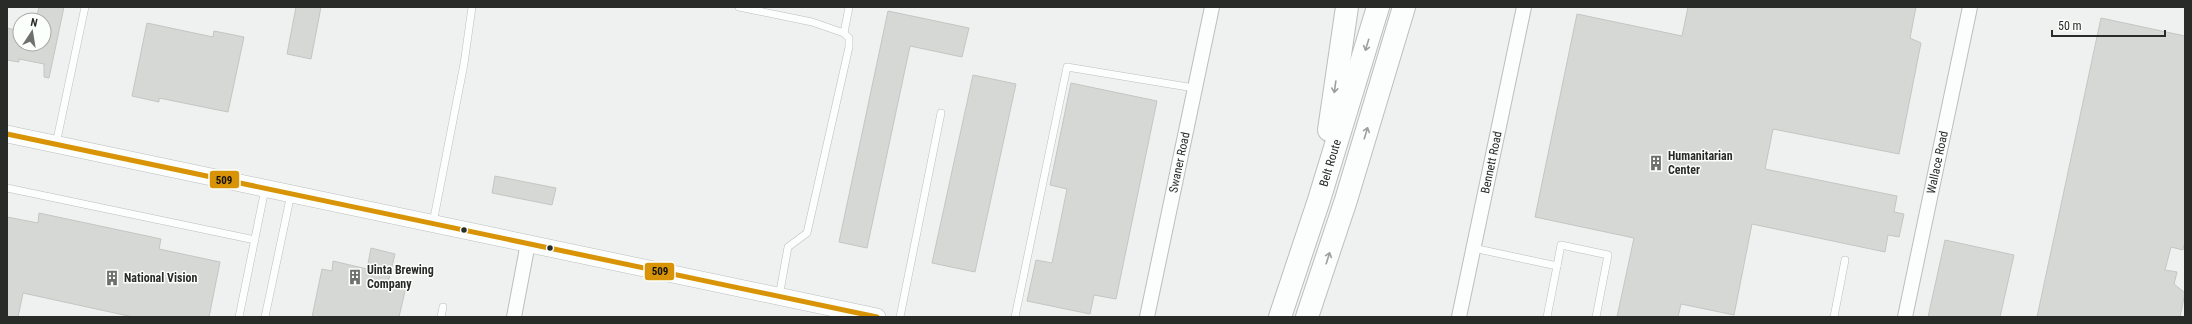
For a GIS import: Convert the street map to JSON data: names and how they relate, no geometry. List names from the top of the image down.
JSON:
{
  "streets": {
    "highway": ["Belt Route"],
    "street": ["Swaner Road", "Bennett Road", "Wallace Road"]
  },
  "places": {
    "building": ["Humanitarian Center", "Uinta Brewing Company", "National Vision"]
  },
  "lines": ["transit line 509"],
  "scale_bar": "50 m",
  "north": "top"
}
